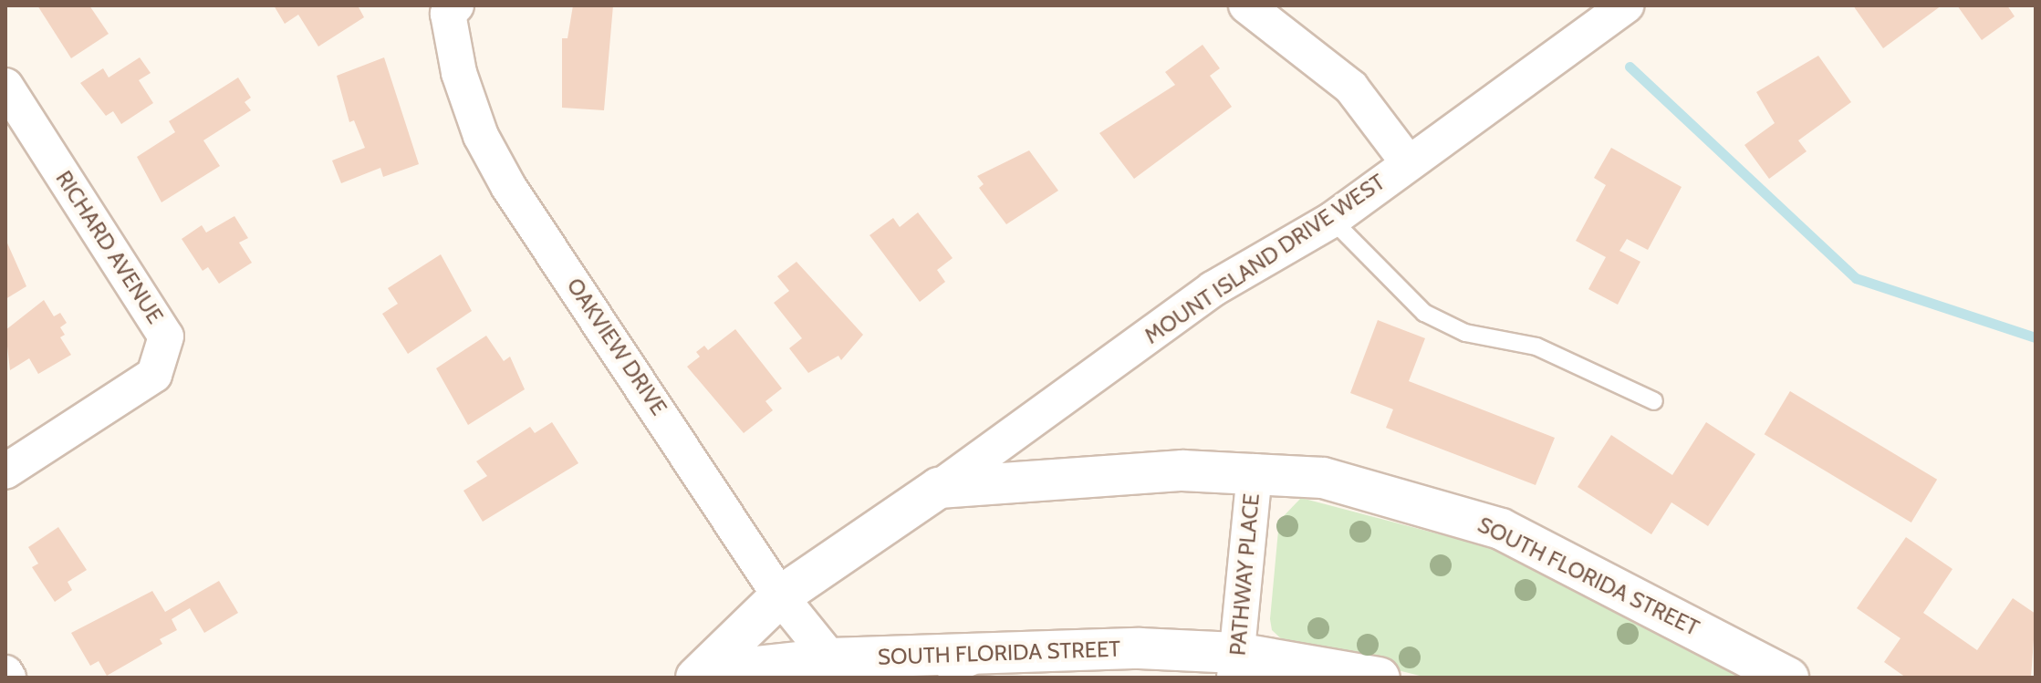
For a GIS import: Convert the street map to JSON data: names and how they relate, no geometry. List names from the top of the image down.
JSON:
{
  "streets": {
    "street": [
      "RICHARD AVENUE",
      "MOUNT ISLAND DRIVE WEST",
      "OAKVIEW DRIVE",
      "PATHWAY PLACE",
      "SOUTH FLORIDA STREET"
    ]
  },
  "crossings": [
    ["MOUNT ISLAND DRIVE WEST", "SOUTH FLORIDA STREET"],
    ["OAKVIEW DRIVE", "SOUTH FLORIDA STREET"],
    ["PATHWAY PLACE", "SOUTH FLORIDA STREET"]
  ]
}
